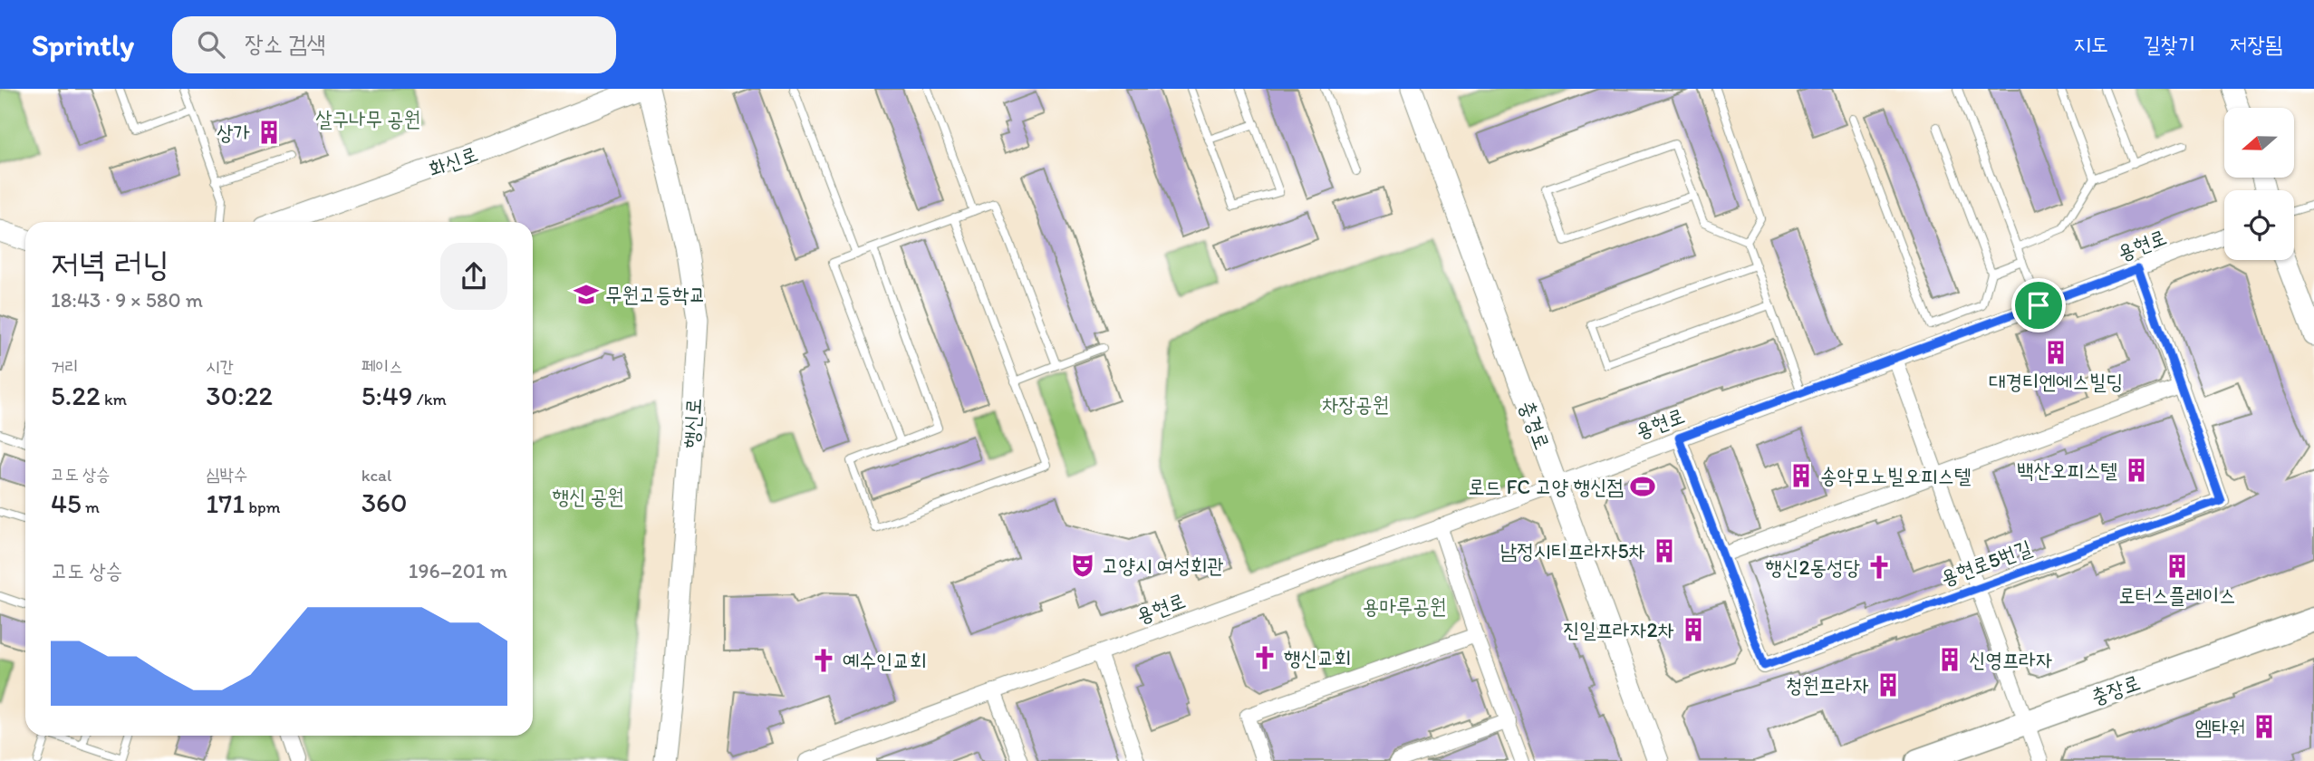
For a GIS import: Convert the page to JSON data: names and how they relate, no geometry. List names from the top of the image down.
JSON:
{
  "streets": {
    "main road": [
      "화신로",
      "행신로",
      "충경로",
      "충장로"
    ],
    "street": ["용현로", "용현로5번길"]
  },
  "crossings": [
    ["용현로", "충경로"],
    ["용현로", "용현로5번길"]
  ],
  "parks": [
    "살구나무 공원",
    "차장공원",
    "행신 공원",
    "용마루공원"
  ],
  "places": {
    "building": [
      "상가",
      "대경티엔에스빌딩",
      "백산오피스텔",
      "송악모노빌오피스텔",
      "남정시티프라자5차",
      "로터스플레이스",
      "진일프라자2차",
      "신영프라자",
      "청원프라자",
      "엠타워"
    ],
    "school or university": ["무원고등학교"],
    "sports": ["로드 FC 고양 행신점"],
    "theatre": ["고양시 여성회관"],
    "church": ["행신2동성당", "행신교회", "예수인교회"]
  },
  "north": "left",
  "page": {
    "header": "Sprintly",
    "search": "장소 검색",
    "nav": ["지도", "길찾기", "저장됨"],
    "heading": ["저녁 러닝", "18:43 · 9 × 580 m"],
    "stats": [
      ["거리", "5.22 km"],
      ["시간", "30:22"],
      ["페이스", "5:49 /km"],
      ["고도 상승", "45 m"],
      ["심박수", "171 bpm"],
      ["kcal", "360"]
    ],
    "chart": ["고도 상승", "196–201 m"]
  }
}
